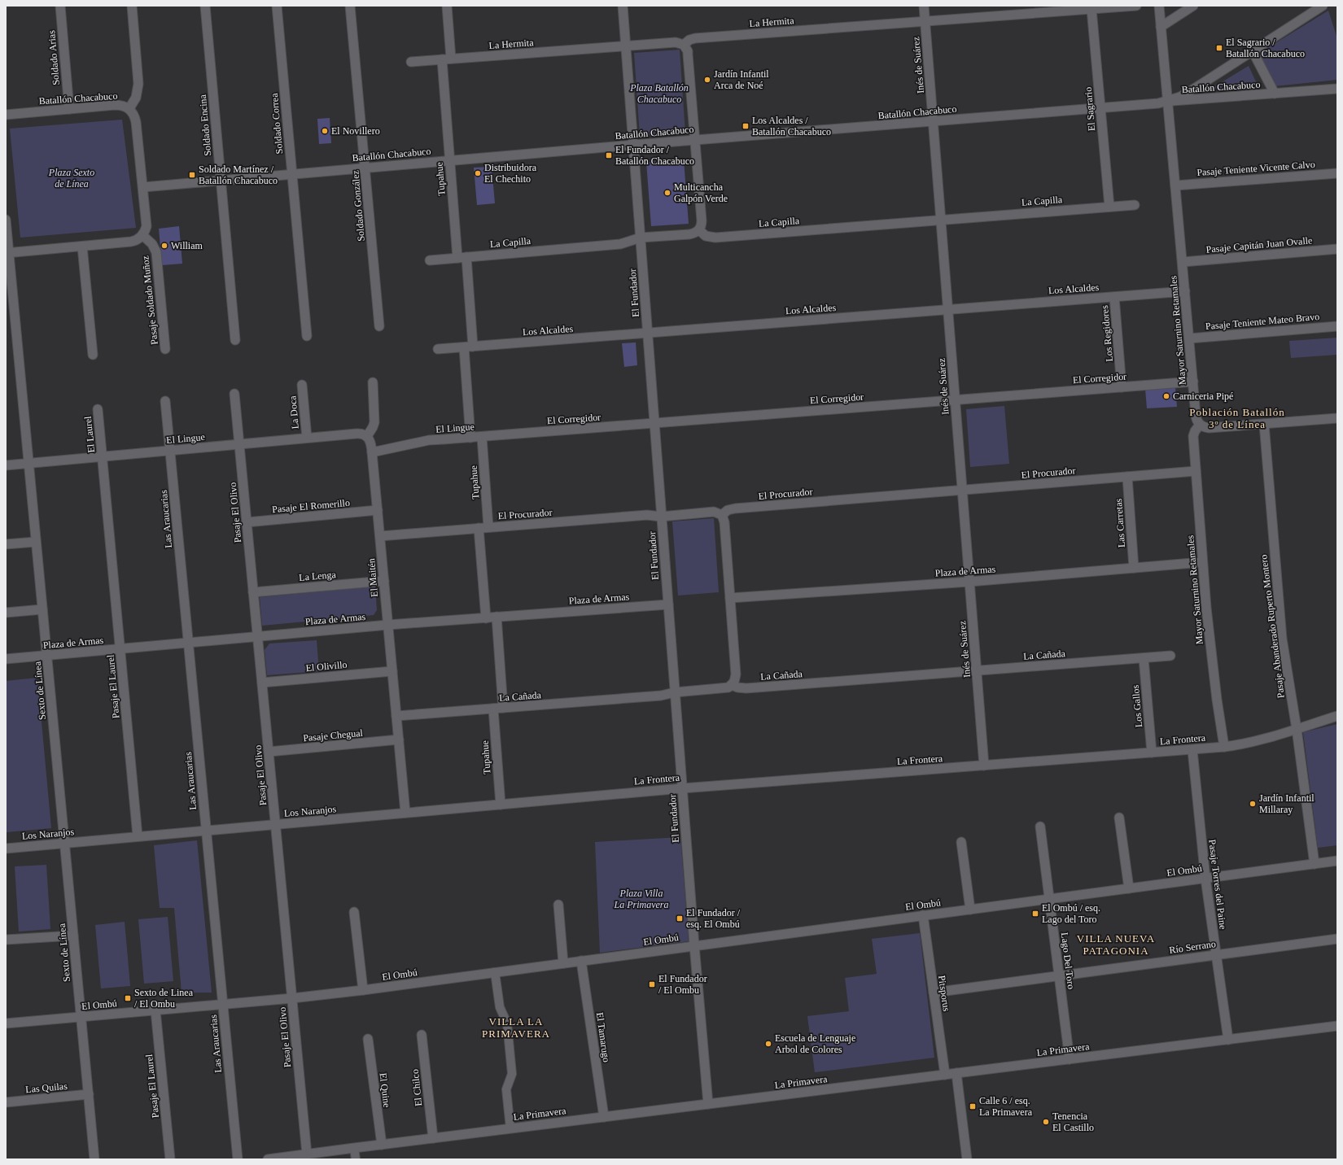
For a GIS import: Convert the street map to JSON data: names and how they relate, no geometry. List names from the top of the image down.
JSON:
{
  "streets": {
    "street": [
      "La Hermita",
      "Soldado Arias",
      "Inés de Suárez",
      "Batallón Chacabuco",
      "El Sagrario",
      "Soldado Correa",
      "Soldado Encina",
      "Pasaje Teniente Vicente Calvo",
      "Tupahue",
      "La Capilla",
      "Soldado González",
      "Pasaje Capitán Juan Ovalle",
      "Los Alcaldes",
      "El Fundador",
      "Pasaje Soldado Muñoz",
      "Pasaje Teniente Mateo Bravo",
      "Mayor Saturnino Retamales",
      "Los Regidores",
      "El Corregidor",
      "La Doca",
      "El Lingue",
      "El Laurel",
      "El Procurador",
      "Pasaje El Romerillo",
      "Pasaje El Olivo",
      "Las Araucarias",
      "Las Carretas",
      "Plaza de Armas",
      "La Lenga",
      "El Maitén",
      "Pasaje Abanderado Ruperto Montero",
      "La Cañada",
      "El Olivillo",
      "Pasaje El Laurel",
      "Sexto de Línea",
      "Los Gallos",
      "Pasaje Chegual",
      "La Frontera",
      "Los Naranjos",
      "El Ombú",
      "Pasaje Torres del Paine",
      "Río Serrano",
      "Lago Del Toro",
      "Pitsporus",
      "El Tamarugo",
      "La Primavera",
      "Las Quilas",
      "El Chilco",
      "El Quine"
    ]
  },
  "crossings": [
    ["La Hermita", "Inés de Suárez"],
    ["La Hermita", "El Sagrario"],
    ["La Hermita", "Tupahue"],
    ["La Hermita", "El Fundador"],
    ["Soldado Arias", "Batallón Chacabuco"],
    ["Inés de Suárez", "Batallón Chacabuco"],
    ["Inés de Suárez", "La Capilla"],
    ["Inés de Suárez", "Los Alcaldes"],
    ["Inés de Suárez", "El Corregidor"],
    ["Inés de Suárez", "El Procurador"],
    ["Inés de Suárez", "Plaza de Armas"],
    ["Inés de Suárez", "La Cañada"],
    ["Inés de Suárez", "La Frontera"],
    ["Batallón Chacabuco", "El Sagrario"],
    ["Batallón Chacabuco", "Soldado Correa"],
    ["Batallón Chacabuco", "Soldado Encina"],
    ["Batallón Chacabuco", "Tupahue"],
    ["Batallón Chacabuco", "Soldado González"],
    ["Batallón Chacabuco", "El Fundador"],
    ["Batallón Chacabuco", "Pasaje Soldado Muñoz"],
    ["Batallón Chacabuco", "Mayor Saturnino Retamales"],
    ["El Sagrario", "La Capilla"],
    ["Pasaje Teniente Vicente Calvo", "Mayor Saturnino Retamales"],
    ["Tupahue", "La Capilla"],
    ["Tupahue", "Los Alcaldes"],
    ["Tupahue", "El Corregidor"],
    ["Tupahue", "El Lingue"],
    ["Tupahue", "El Procurador"],
    ["Tupahue", "La Cañada"],
    ["Tupahue", "La Frontera"],
    ["Tupahue", "Los Naranjos"],
    ["La Capilla", "El Fundador"],
    ["Pasaje Capitán Juan Ovalle", "Mayor Saturnino Retamales"],
    ["Los Alcaldes", "El Fundador"],
    ["Los Alcaldes", "Mayor Saturnino Retamales"],
    ["Los Alcaldes", "Los Regidores"],
    ["El Fundador", "El Corregidor"],
    ["El Fundador", "El Procurador"],
    ["El Fundador", "Plaza de Armas"],
    ["El Fundador", "La Cañada"],
    ["El Fundador", "La Frontera"],
    ["El Fundador", "El Ombú"],
    ["El Fundador", "La Primavera"],
    ["Pasaje Teniente Mateo Bravo", "Mayor Saturnino Retamales"],
    ["Mayor Saturnino Retamales", "El Corregidor"],
    ["Mayor Saturnino Retamales", "El Procurador"],
    ["Mayor Saturnino Retamales", "Plaza de Armas"],
    ["Mayor Saturnino Retamales", "La Frontera"],
    ["Los Regidores", "El Corregidor"],
    ["El Corregidor", "El Lingue"],
    ["La Doca", "El Lingue"],
    ["El Lingue", "El Laurel"],
    ["El Lingue", "Pasaje El Olivo"],
    ["El Lingue", "Las Araucarias"],
    ["El Lingue", "El Maitén"],
    ["El Lingue", "Pasaje El Laurel"],
    ["El Lingue", "Sexto de Línea"],
    ["El Laurel", "Pasaje El Laurel"],
    ["El Procurador", "Las Carretas"],
    ["El Procurador", "El Maitén"],
    ["Pasaje El Romerillo", "Pasaje El Olivo"],
    ["Pasaje El Romerillo", "El Maitén"],
    ["Pasaje El Olivo", "Plaza de Armas"],
    ["Pasaje El Olivo", "La Lenga"],
    ["Pasaje El Olivo", "El Olivillo"],
    ["Pasaje El Olivo", "Pasaje Chegual"],
    ["Pasaje El Olivo", "Los Naranjos"],
    ["Pasaje El Olivo", "El Ombú"],
    ["Pasaje El Olivo", "La Primavera"],
    ["Las Araucarias", "Plaza de Armas"],
    ["Las Araucarias", "Los Naranjos"],
    ["Las Araucarias", "El Ombú"],
    ["Las Carretas", "Plaza de Armas"],
    ["Plaza de Armas", "El Maitén"],
    ["Plaza de Armas", "Pasaje El Laurel"],
    ["Plaza de Armas", "Sexto de Línea"],
    ["La Lenga", "El Maitén"],
    ["El Maitén", "La Cañada"],
    ["El Maitén", "El Olivillo"],
    ["El Maitén", "Pasaje Chegual"],
    ["El Maitén", "Los Naranjos"],
    ["Pasaje Abanderado Ruperto Montero", "La Frontera"],
    ["Pasaje Abanderado Ruperto Montero", "El Ombú"],
    ["La Cañada", "Los Gallos"],
    ["Pasaje El Laurel", "Los Naranjos"],
    ["Pasaje El Laurel", "El Ombú"],
    ["Sexto de Línea", "Los Naranjos"],
    ["Sexto de Línea", "El Ombú"],
    ["Sexto de Línea", "Las Quilas"],
    ["Los Gallos", "La Frontera"],
    ["La Frontera", "Los Naranjos"],
    ["La Frontera", "Pasaje Torres del Paine"],
    ["El Ombú", "Pasaje Torres del Paine"],
    ["El Ombú", "Lago Del Toro"],
    ["El Ombú", "Pitsporus"],
    ["El Ombú", "El Tamarugo"],
    ["Pasaje Torres del Paine", "Río Serrano"],
    ["Pasaje Torres del Paine", "La Primavera"],
    ["Río Serrano", "Lago Del Toro"],
    ["Río Serrano", "Pitsporus"],
    ["Lago Del Toro", "La Primavera"],
    ["Pitsporus", "La Primavera"],
    ["El Tamarugo", "La Primavera"],
    ["La Primavera", "El Chilco"],
    ["La Primavera", "El Quine"]
  ],
  "districts": ["Población Batallón 3º de Línea", "VILLA NUEVA PATAGONIA", "VILLA LA PRIMAVERA"],
  "parks": ["Plaza Batallón Chacabuco", "Plaza Sexto de Línea", "Plaza Villa La Primavera"],
  "places": {
    "transit": [
      "El Sagrario / Batallón Chacabuco",
      "Los Alcaldes / Batallón Chacabuco",
      "El Fundador / Batallón Chacabuco",
      "Soldado Martínez / Batallón Chacabuco",
      "El Ombú / esq. Lago del Toro",
      "El Fundador / esq. El Ombú",
      "El Fundador / El Ombu",
      "Sexto de Linea / El Ombu",
      "Calle 6 / esq. La Primavera"
    ],
    "other": [
      "Jardín Infantil Arca de Noé",
      "El Novillero",
      "Distribuidora El Chechito",
      "Multicancha Galpón Verde",
      "William",
      "Carniceria Pipé",
      "Jardín Infantil Millaray",
      "Escuela de Lenguaje Arbol de Colores",
      "Tenencia El Castillo"
    ]
  }
}
